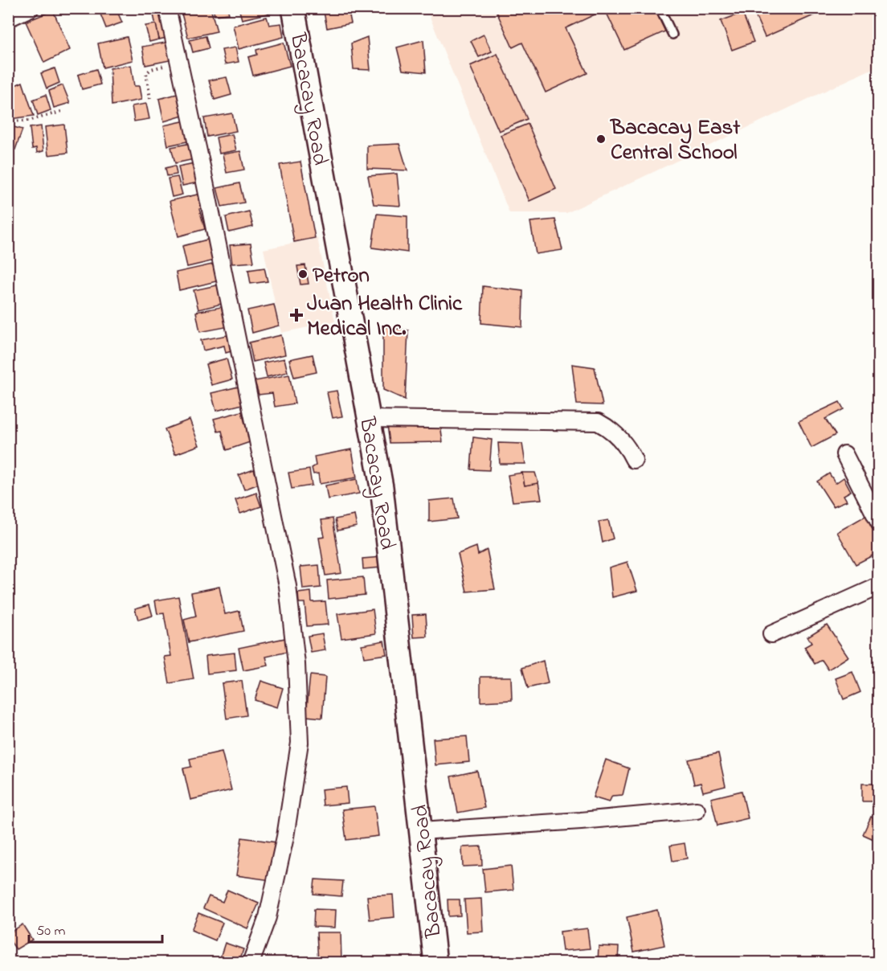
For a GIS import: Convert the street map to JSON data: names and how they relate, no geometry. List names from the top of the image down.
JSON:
{
  "streets": {
    "main road": ["Bacacay Road"]
  },
  "places": {
    "other": ["Bacacay East Central School", "Petron"],
    "health": ["Juan Health Clinic Medical Inc."]
  },
  "scale_bar": "50 m"
}
